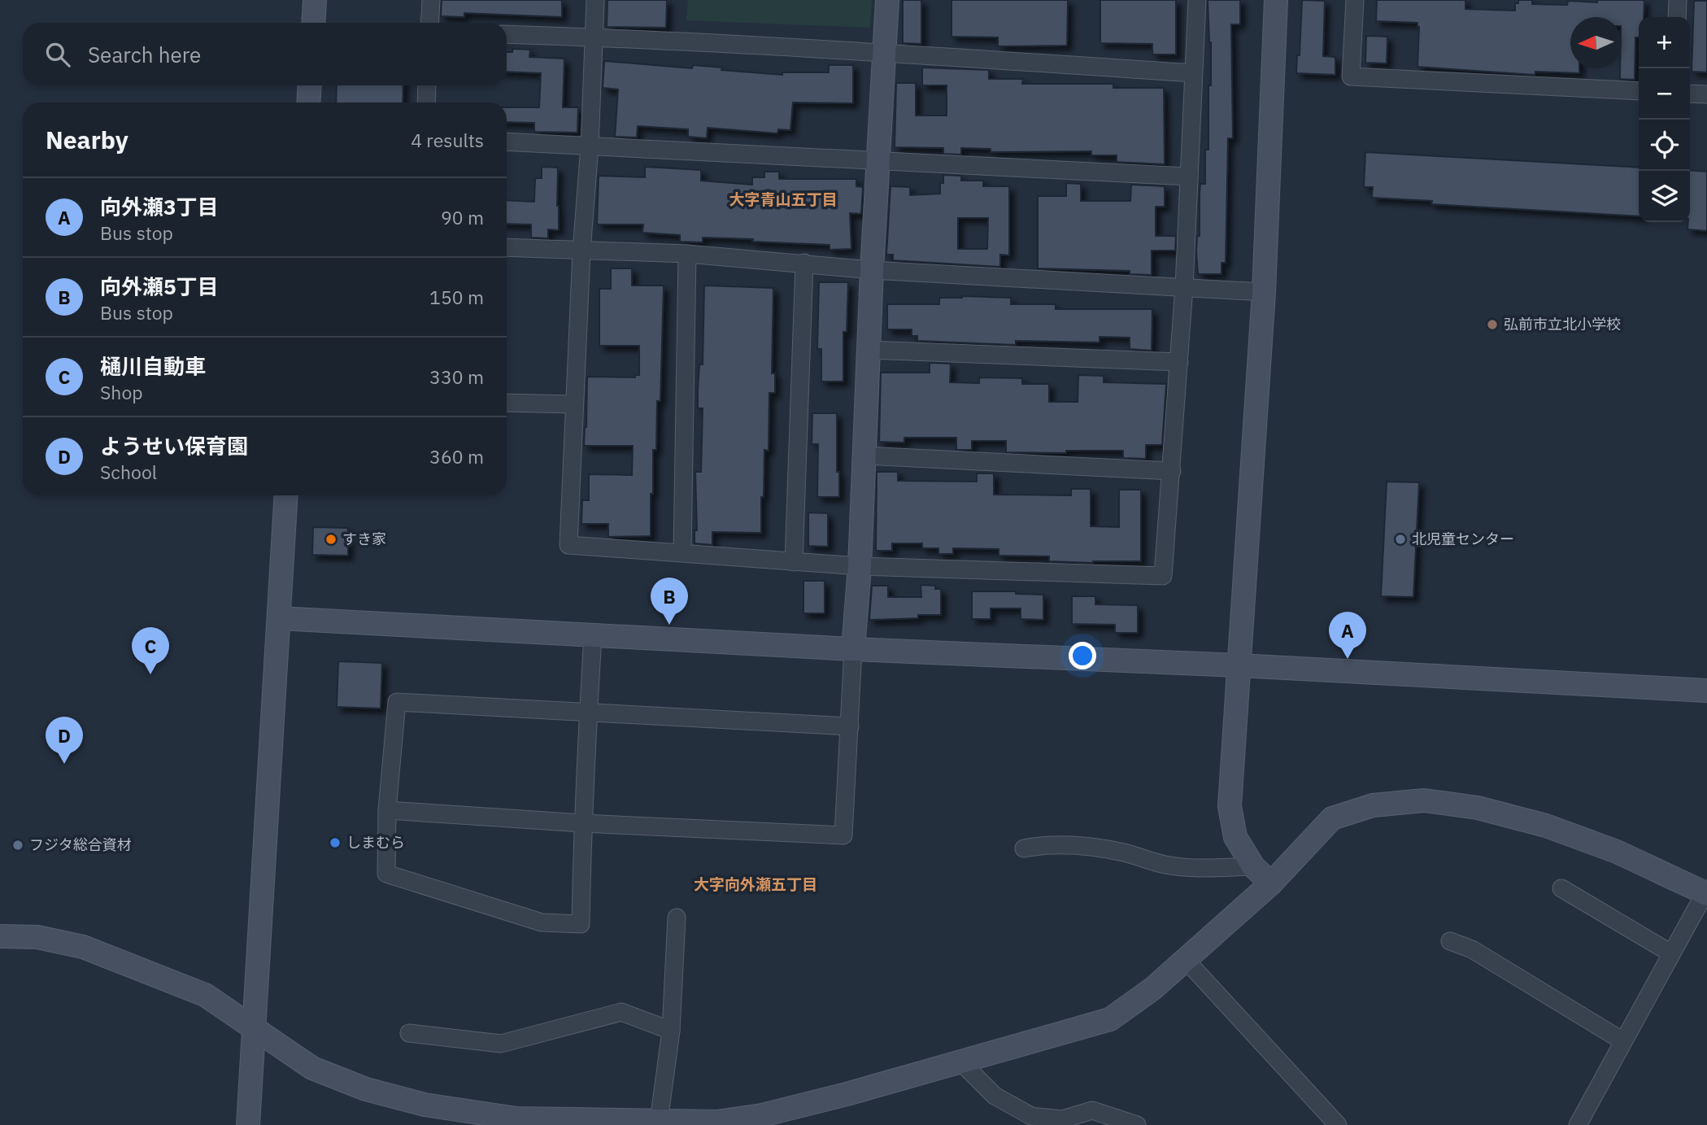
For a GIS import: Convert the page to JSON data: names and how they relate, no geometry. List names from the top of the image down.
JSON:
{
  "districts": ["大字青山五丁目", "大字向外瀬五丁目"],
  "places": [
    "弘前市立北小学校",
    "すき家",
    "北児童センター",
    "しまむら",
    "フジタ総合資材"
  ],
  "north": "left",
  "page": {
    "map_buttons": ["+", "−"],
    "search": "Search here",
    "heading": ["Nearby", "4 results"],
    "list": [
      {
        "mark": "A",
        "name": "向外瀬3丁目",
        "note": "Bus stop",
        "value": "90 m"
      },
      {
        "mark": "B",
        "name": "向外瀬5丁目",
        "note": "Bus stop",
        "value": "150 m"
      },
      {
        "mark": "C",
        "name": "樋川自動車",
        "note": "Shop",
        "value": "330 m"
      },
      {
        "mark": "D",
        "name": "ようせい保育園",
        "note": "School",
        "value": "360 m"
      }
    ],
    "pins": [
      "B",
      "A",
      "C",
      "D"
    ]
  }
}
